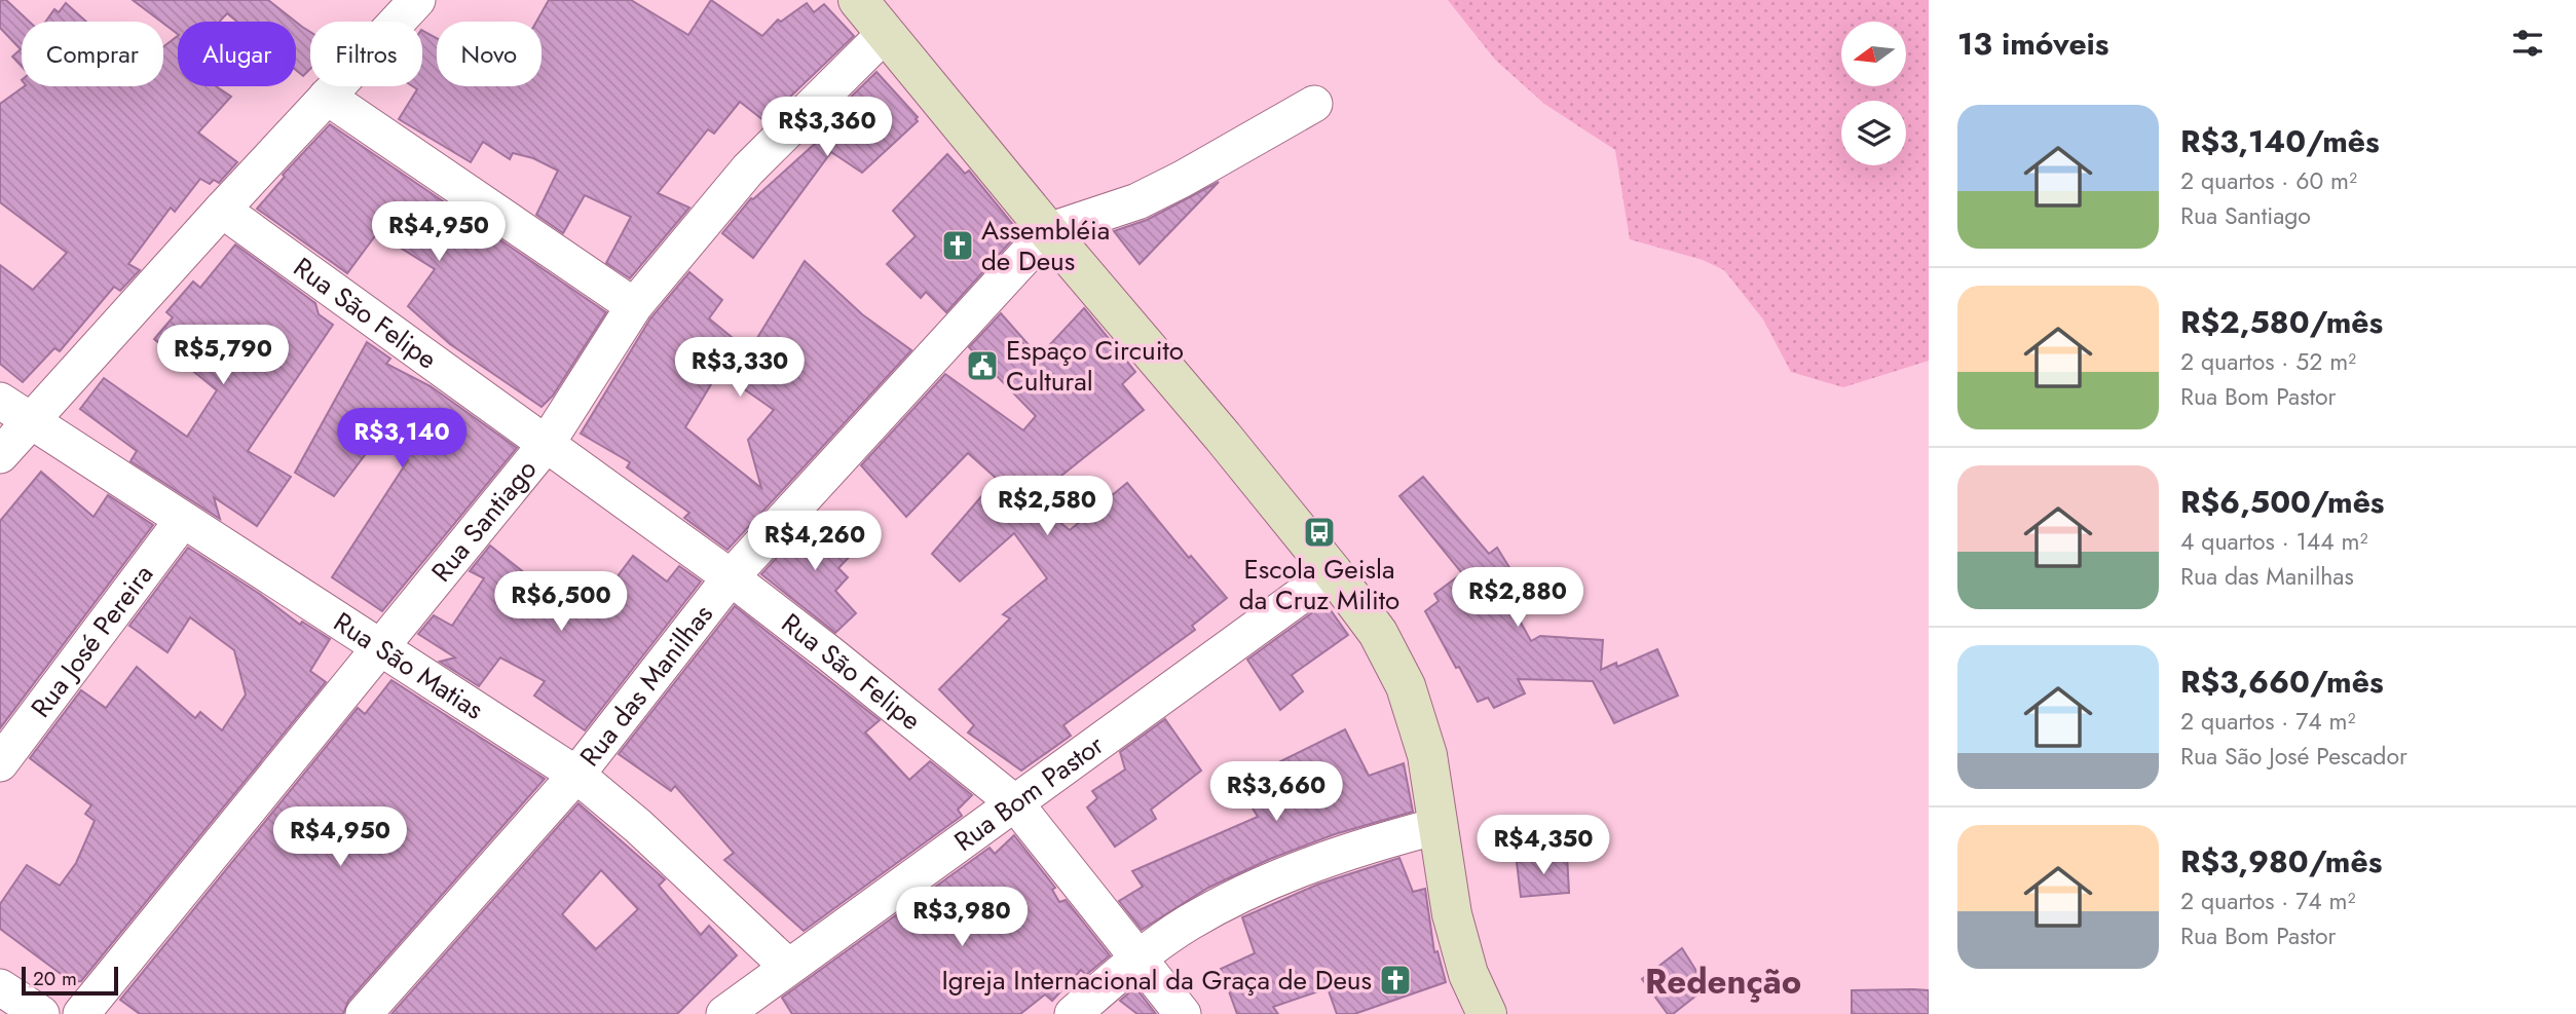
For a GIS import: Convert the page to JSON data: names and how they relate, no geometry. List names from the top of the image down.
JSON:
{
  "streets": {
    "street": [
      "Rua São Felipe",
      "Rua Santiago",
      "Rua José Pereira",
      "Rua São Matias",
      "Rua das Manilhas",
      "Rua Bom Pastor"
    ]
  },
  "crossings": [
    ["Rua São Felipe", "Rua Santiago"],
    ["Rua São Felipe", "Rua das Manilhas"],
    ["Rua São Felipe", "Rua Bom Pastor"],
    ["Rua Santiago", "Rua São Matias"],
    ["Rua José Pereira", "Rua São Matias"],
    ["Rua São Matias", "Rua das Manilhas"],
    ["Rua São Matias", "Rua Bom Pastor"]
  ],
  "districts": ["Redenção"],
  "places": {
    "church": ["Assembléia de Deus", "Igreja Internacional da Graça de Deus"],
    "public building": ["Espaço Circuito Cultural"],
    "bus stop": ["Escola Geisla da Cruz Milito"]
  },
  "scale_bar": "20 m",
  "north": "left",
  "page": {
    "heading": "13 imóveis",
    "chip": [
      "Comprar",
      "Alugar",
      "Filtros",
      "Novo"
    ],
    "list": [
      {
        "name": "R$3,140/mês",
        "note": "2 quartos · 60 m² · Rua Santiago"
      },
      {
        "name": "R$2,580/mês",
        "note": "2 quartos · 52 m² · Rua Bom Pastor"
      },
      {
        "name": "R$6,500/mês",
        "note": "4 quartos · 144 m² · Rua das Manilhas"
      },
      {
        "name": "R$3,660/mês",
        "note": "2 quartos · 74 m² · Rua São José Pescador"
      },
      {
        "name": "R$3,980/mês",
        "note": "2 quartos · 74 m² · Rua Bom Pastor"
      }
    ],
    "price": [
      "R$3,360",
      "R$4,950",
      "R$5,790",
      "R$3,330",
      "R$3,140",
      "R$2,580",
      "R$4,260",
      "R$2,880",
      "R$6,500",
      "R$3,660",
      "R$4,950",
      "R$4,350",
      "R$3,980"
    ],
    "scale": "20 m"
  }
}
